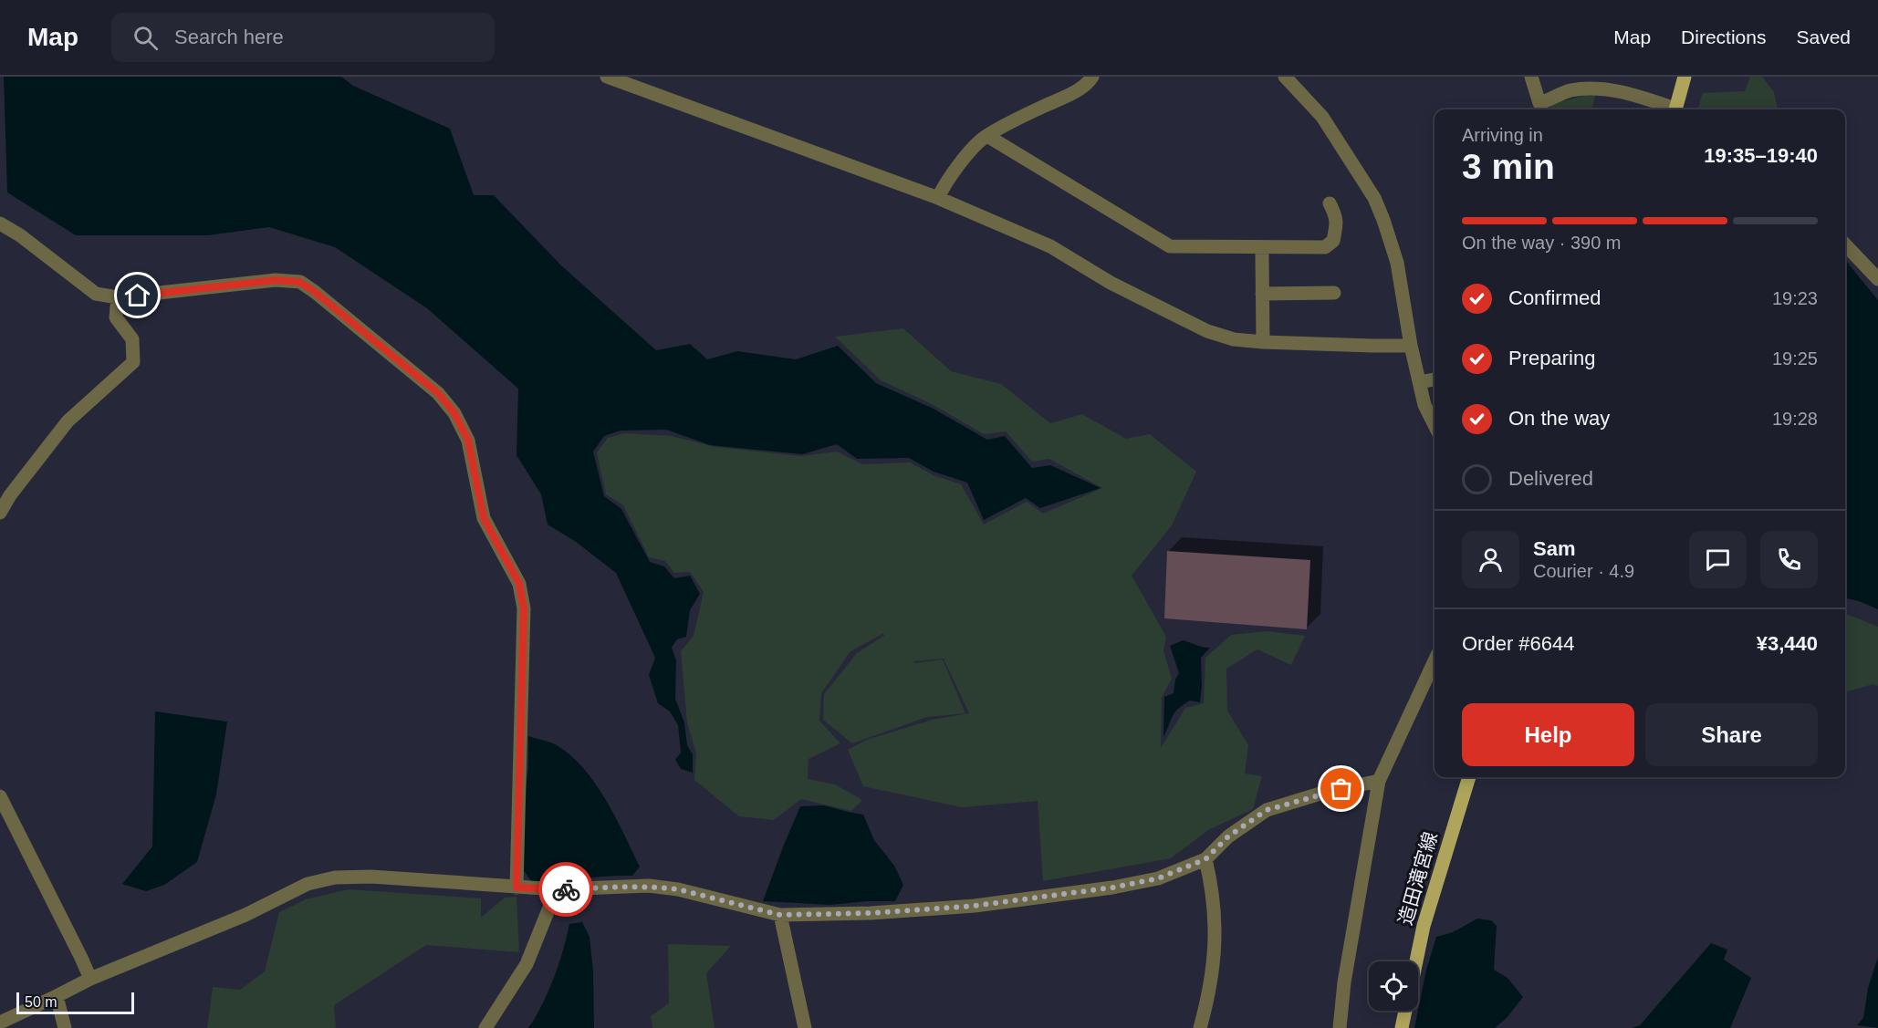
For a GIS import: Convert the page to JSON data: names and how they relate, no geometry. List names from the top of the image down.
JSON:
{
  "streets": {
    "main road": ["造田滝宮線"]
  },
  "scale_bar": "50 m",
  "page": {
    "header": "Map",
    "search": "Search here",
    "nav": ["Map", "Directions", "Saved"],
    "heading": ["3 min", "Arriving in", "19:35–19:40"],
    "panel": [
      "Sam",
      "Courier · 4.9",
      "Order #6644",
      "¥3,440"
    ],
    "bar": "On the way · 390 m",
    "list": [
      ["Confirmed", "19:23"],
      ["Preparing", "19:25"],
      ["On the way", "19:28"],
      "Delivered"
    ],
    "buttons": ["Help", "Share"],
    "scale": "50 m"
  }
}
